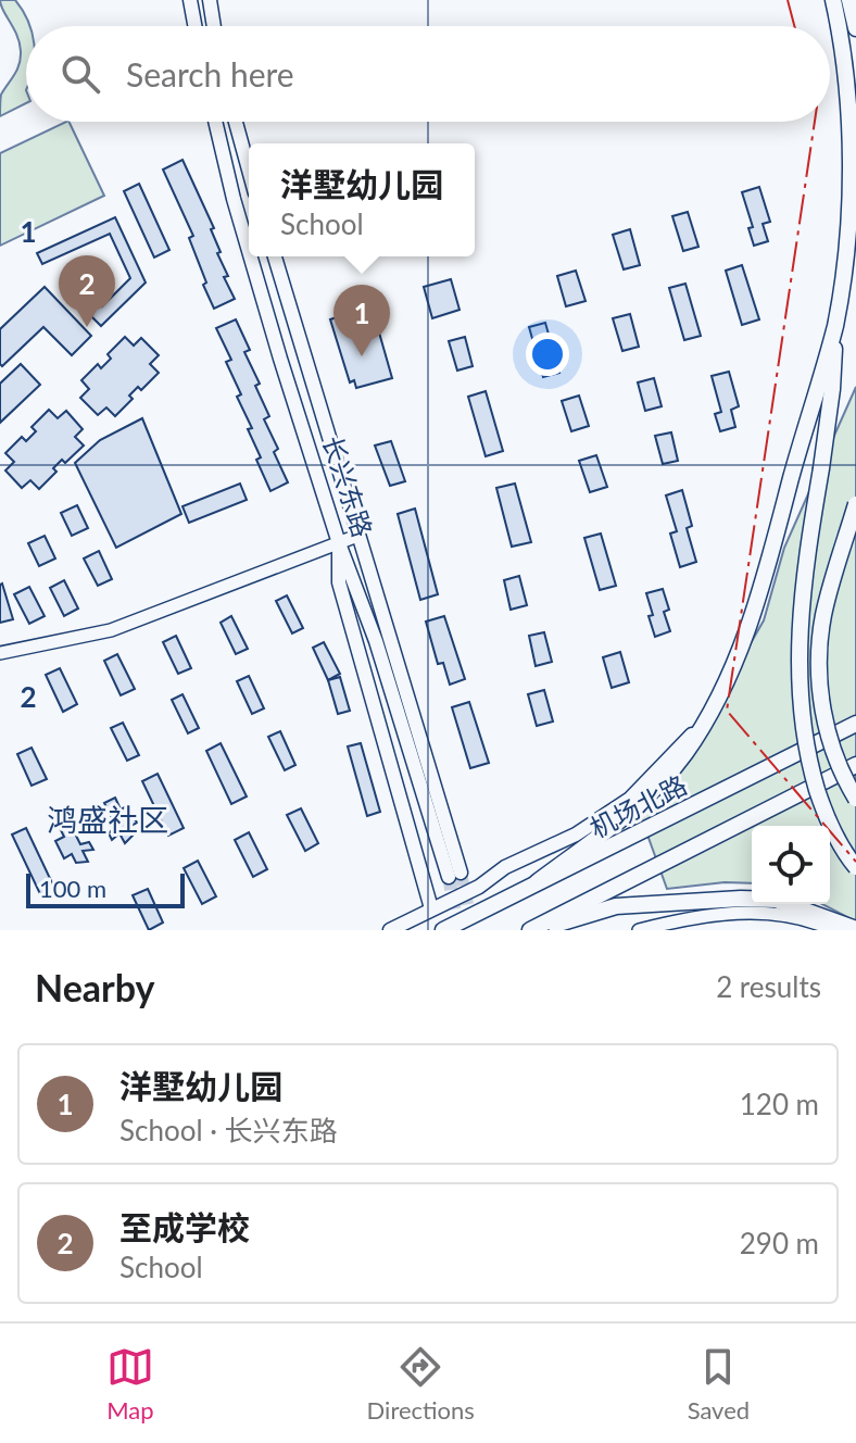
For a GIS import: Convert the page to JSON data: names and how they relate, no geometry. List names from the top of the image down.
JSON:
{
  "streets": {
    "highway": ["机场北路"],
    "main road": ["长兴东路"]
  },
  "districts": ["鸿盛社区"],
  "scale_bar": "100 m",
  "page": {
    "search": "Search here",
    "popup": ["洋墅幼儿园", "School"],
    "pins": ["2", "1"],
    "scale": "100 m",
    "heading": ["Nearby", "2 results"],
    "list": [
      {
        "mark": "1",
        "name": "洋墅幼儿园",
        "note": "School · 长兴东路",
        "value": "120 m"
      },
      {
        "mark": "2",
        "name": "至成学校",
        "note": "School",
        "value": "290 m"
      }
    ],
    "nav": ["Map", "Directions", "Saved"]
  },
  "grid": {
    "rows": ["1", "2"]
  }
}
